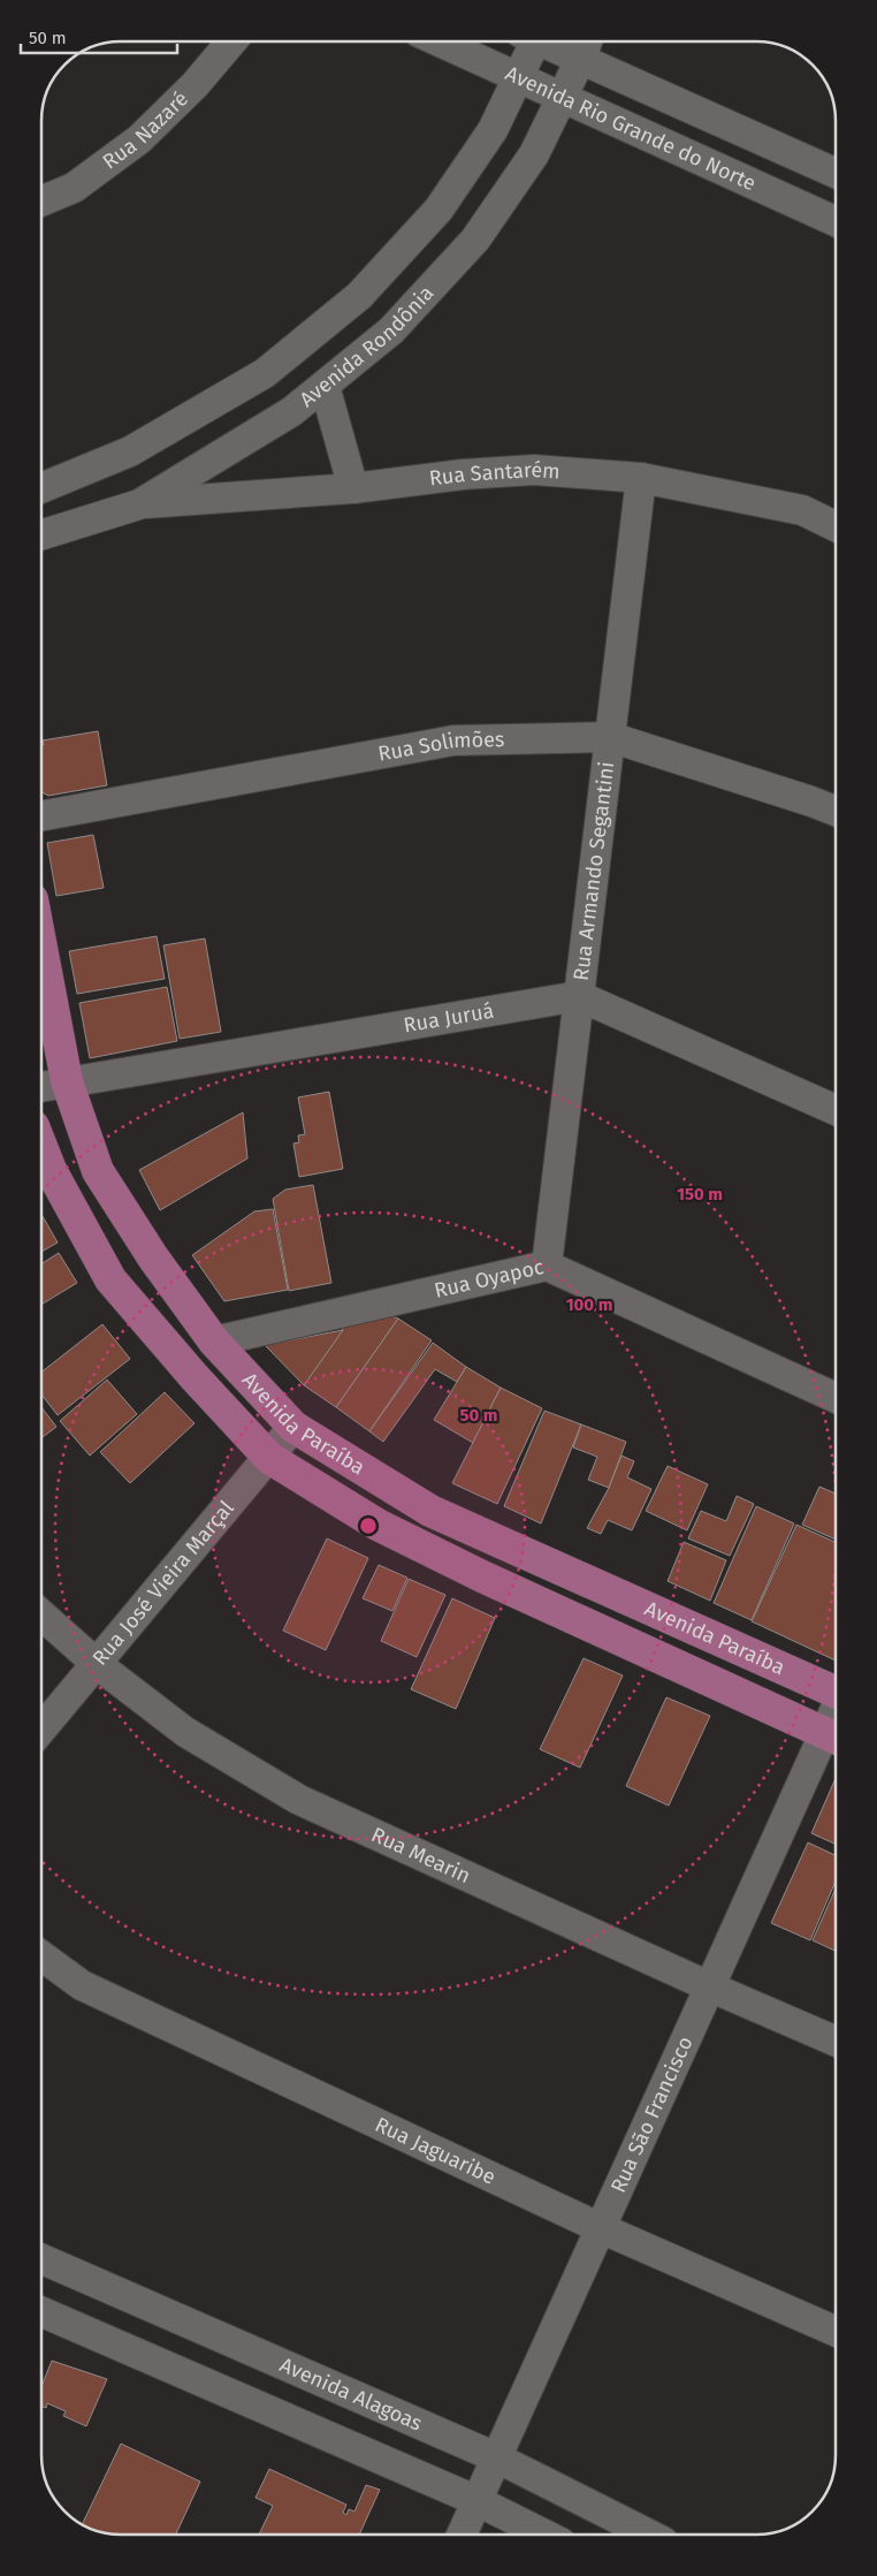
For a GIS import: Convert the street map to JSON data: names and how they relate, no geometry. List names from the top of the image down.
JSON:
{
  "streets": {
    "main road": ["Avenida Paraíba"],
    "street": [
      "Avenida Rio Grande do Norte",
      "Rua Nazaré",
      "Avenida Rondônia",
      "Rua Santarém",
      "Rua Solimões",
      "Rua Armando Segantini",
      "Rua Juruá",
      "Rua Oyapoc",
      "Rua José Vieira Marçal",
      "Rua Mearin",
      "Rua São Francisco",
      "Rua Jaguaribe",
      "Avenida Alagoas"
    ]
  },
  "crossings": [
    ["Avenida Rio Grande do Norte", "Avenida Rondônia"],
    ["Avenida Rondônia", "Rua Santarém"],
    ["Rua Santarém", "Rua Armando Segantini"],
    ["Rua Solimões", "Rua Armando Segantini"],
    ["Rua Armando Segantini", "Rua Juruá"],
    ["Rua Armando Segantini", "Rua Oyapoc"],
    ["Rua Juruá", "Avenida Paraíba"],
    ["Rua Oyapoc", "Avenida Paraíba"],
    ["Avenida Paraíba", "Rua José Vieira Marçal"],
    ["Avenida Paraíba", "Rua São Francisco"],
    ["Rua José Vieira Marçal", "Rua Mearin"],
    ["Rua Mearin", "Rua São Francisco"],
    ["Rua São Francisco", "Rua Jaguaribe"],
    ["Rua São Francisco", "Avenida Alagoas"]
  ],
  "scale_bar": "50 m",
  "rings": ["150 m", "100 m", "50 m"]
}
